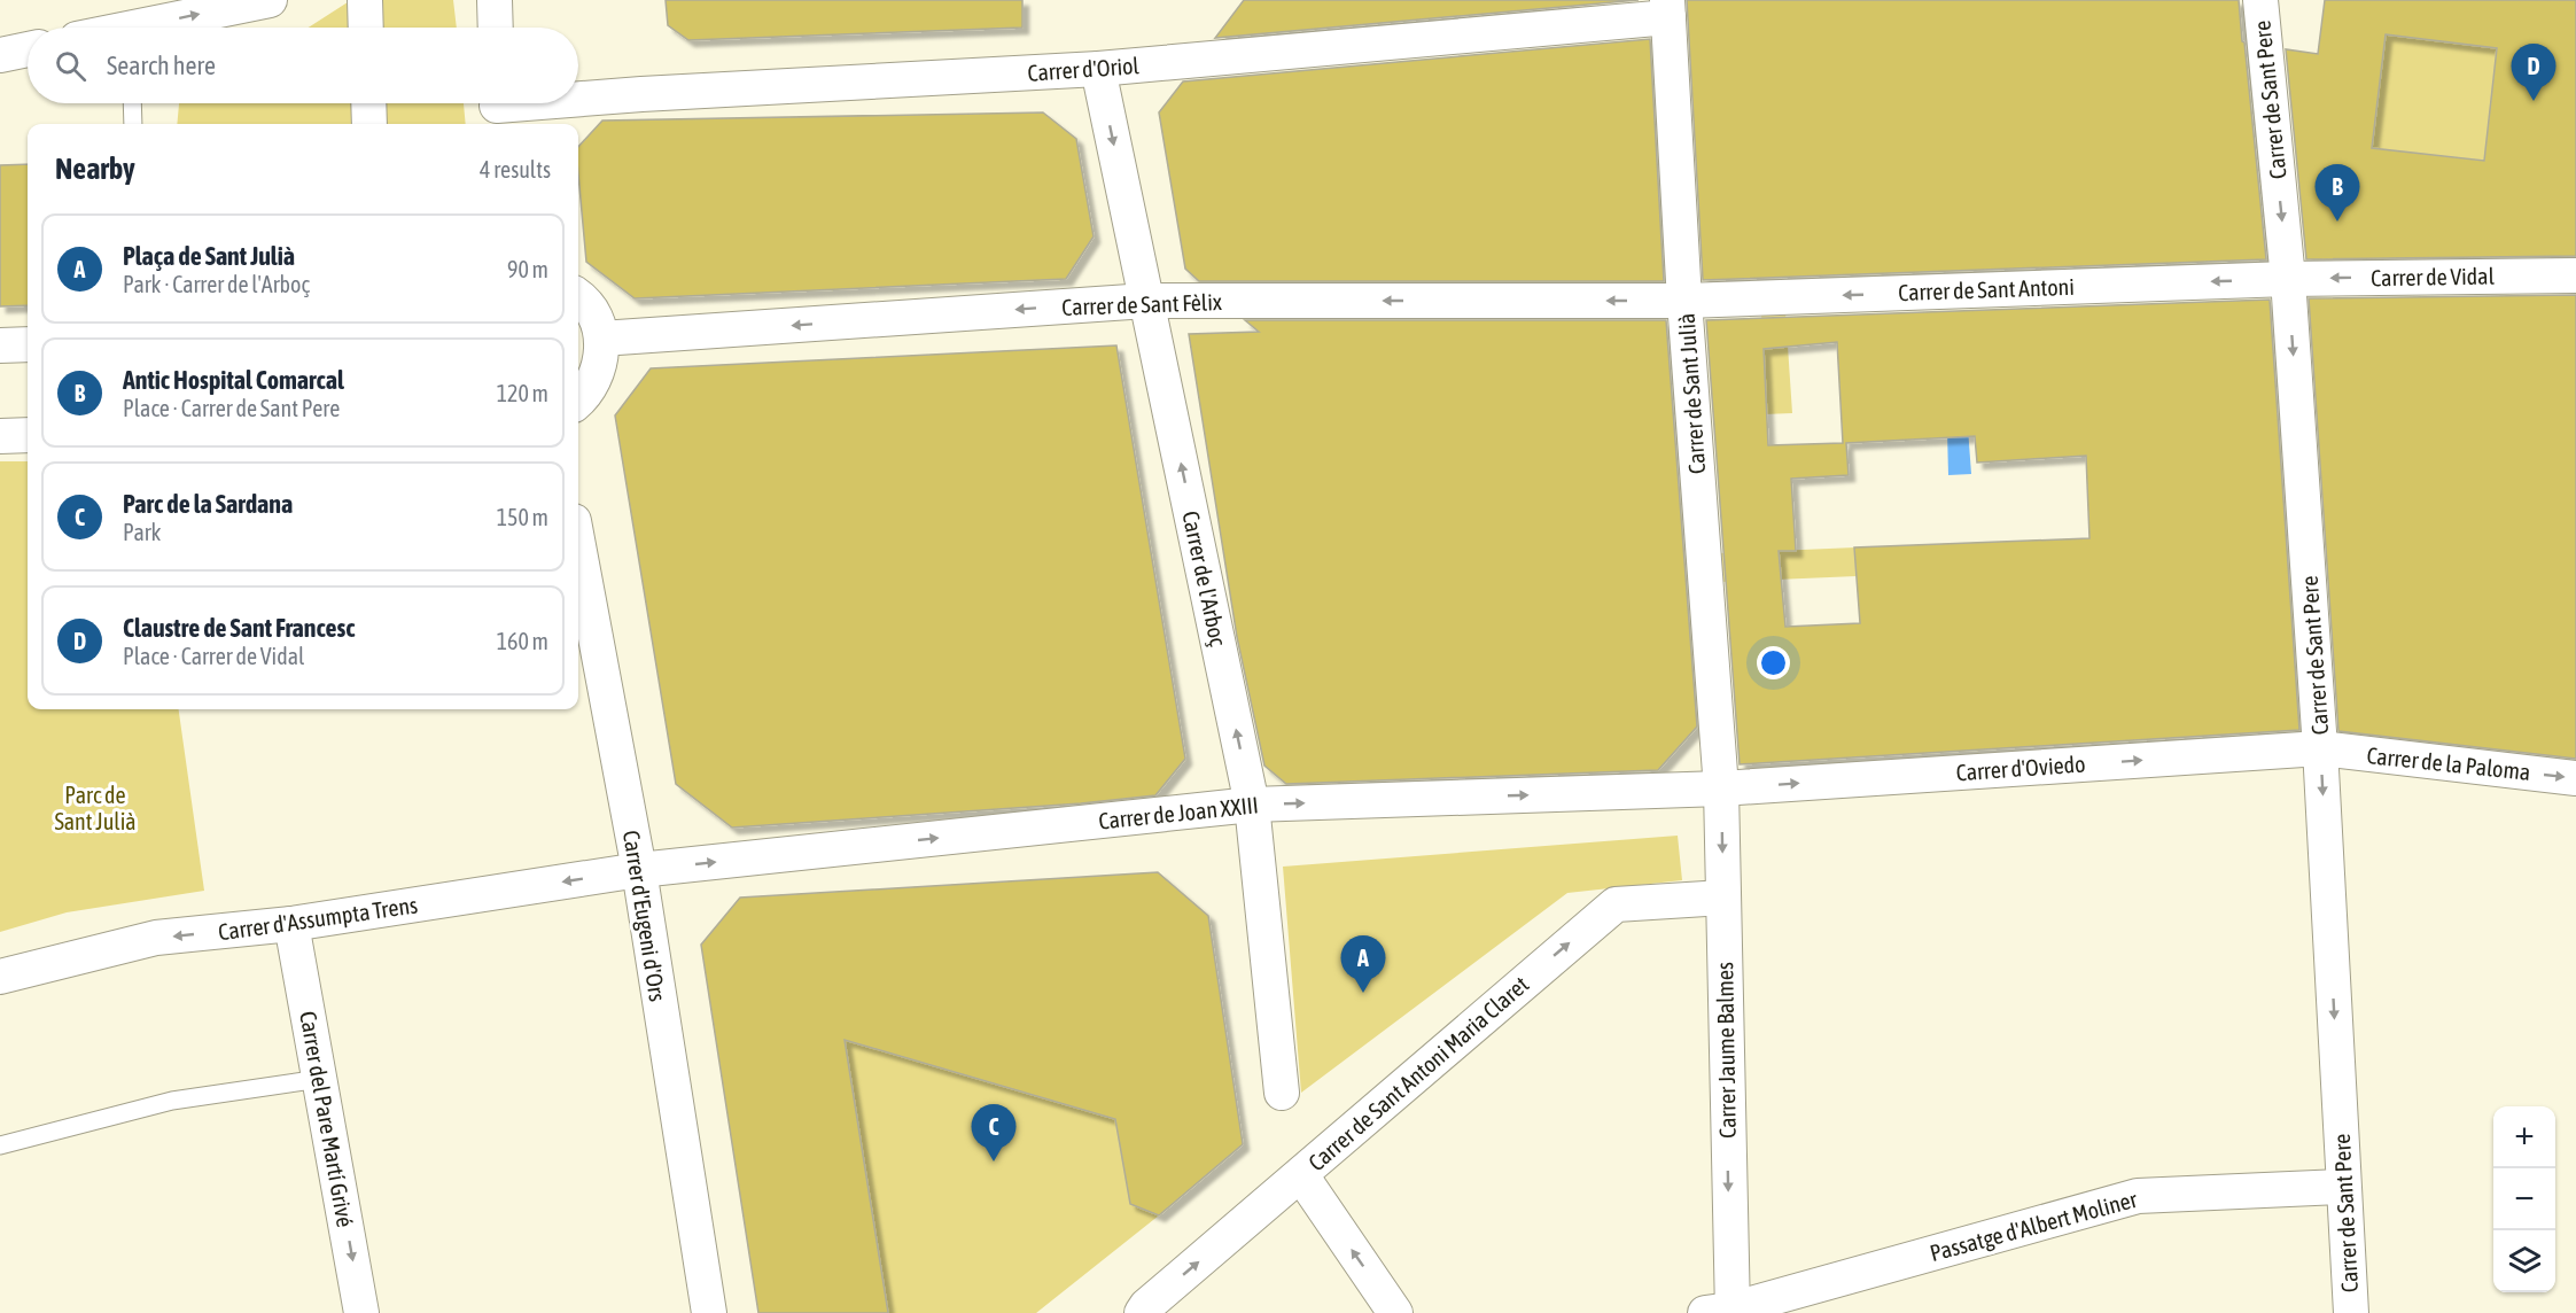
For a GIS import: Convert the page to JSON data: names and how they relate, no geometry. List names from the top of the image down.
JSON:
{
  "streets": {
    "street": [
      "Carrer d'Oriol",
      "Carrer de Sant Pere",
      "Carrer de Vidal",
      "Carrer de Sant Antoni",
      "Carrer de Sant Fèlix",
      "Carrer de Sant Julià",
      "Carrer de l'Arboç",
      "Carrer de la Paloma",
      "Carrer d'Oviedo",
      "Carrer de Joan XXIII",
      "Carrer d'Eugeni d'Ors",
      "Carrer d'Assumpta Trens",
      "Carrer Jaume Balmes",
      "Carrer de Sant Antoni Maria Claret",
      "Carrer del Pare Martí Grivé",
      "Passatge d'Albert Moliner"
    ]
  },
  "crossings": [
    ["Carrer d'Oriol", "Carrer de Sant Julià"],
    ["Carrer d'Oriol", "Carrer de l'Arboç"],
    ["Carrer de Sant Pere", "Carrer de Vidal"],
    ["Carrer de Sant Pere", "Carrer de Sant Antoni"],
    ["Carrer de Sant Pere", "Carrer de la Paloma"],
    ["Carrer de Sant Pere", "Carrer d'Oviedo"],
    ["Carrer de Sant Pere", "Passatge d'Albert Moliner"],
    ["Carrer de Vidal", "Carrer de Sant Antoni"],
    ["Carrer de Sant Antoni", "Carrer de Sant Fèlix"],
    ["Carrer de Sant Antoni", "Carrer de Sant Julià"],
    ["Carrer de Sant Fèlix", "Carrer de Sant Julià"],
    ["Carrer de Sant Fèlix", "Carrer de l'Arboç"],
    ["Carrer de Sant Julià", "Carrer d'Oviedo"],
    ["Carrer de Sant Julià", "Carrer de Joan XXIII"],
    ["Carrer de Sant Julià", "Carrer Jaume Balmes"],
    ["Carrer de l'Arboç", "Carrer de Joan XXIII"],
    ["Carrer de la Paloma", "Carrer d'Oviedo"],
    ["Carrer d'Oviedo", "Carrer de Joan XXIII"],
    ["Carrer d'Oviedo", "Carrer Jaume Balmes"],
    ["Carrer de Joan XXIII", "Carrer d'Eugeni d'Ors"],
    ["Carrer de Joan XXIII", "Carrer d'Assumpta Trens"],
    ["Carrer de Joan XXIII", "Carrer Jaume Balmes"],
    ["Carrer d'Eugeni d'Ors", "Carrer d'Assumpta Trens"],
    ["Carrer d'Assumpta Trens", "Carrer del Pare Martí Grivé"],
    ["Carrer Jaume Balmes", "Carrer de Sant Antoni Maria Claret"],
    ["Carrer Jaume Balmes", "Passatge d'Albert Moliner"]
  ],
  "one_way": [
    "Carrer de Sant Pere",
    "Carrer de Vidal",
    "Carrer de Sant Antoni",
    "Carrer de Sant Fèlix",
    "Carrer de la Paloma",
    "Carrer d'Oviedo",
    "Carrer de Joan XXIII",
    "Carrer d'Assumpta Trens",
    "Carrer Jaume Balmes",
    "Carrer de Sant Antoni Maria Claret",
    "Carrer del Pare Martí Grivé"
  ],
  "parks": ["Parc de Sant Julià"],
  "page": {
    "search": "Search here",
    "pins": [
      "D",
      "B",
      "A",
      "C"
    ],
    "heading": ["Nearby", "4 results"],
    "list": [
      {
        "mark": "A",
        "name": "Plaça de Sant Julià",
        "note": "Park · Carrer de l'Arboç",
        "value": "90 m"
      },
      {
        "mark": "B",
        "name": "Antic Hospital Comarcal",
        "note": "Place · Carrer de Sant Pere",
        "value": "120 m"
      },
      {
        "mark": "C",
        "name": "Parc de la Sardana",
        "note": "Park",
        "value": "150 m"
      },
      {
        "mark": "D",
        "name": "Claustre de Sant Francesc",
        "note": "Place · Carrer de Vidal",
        "value": "160 m"
      }
    ],
    "map_buttons": ["+", "−"]
  }
}
